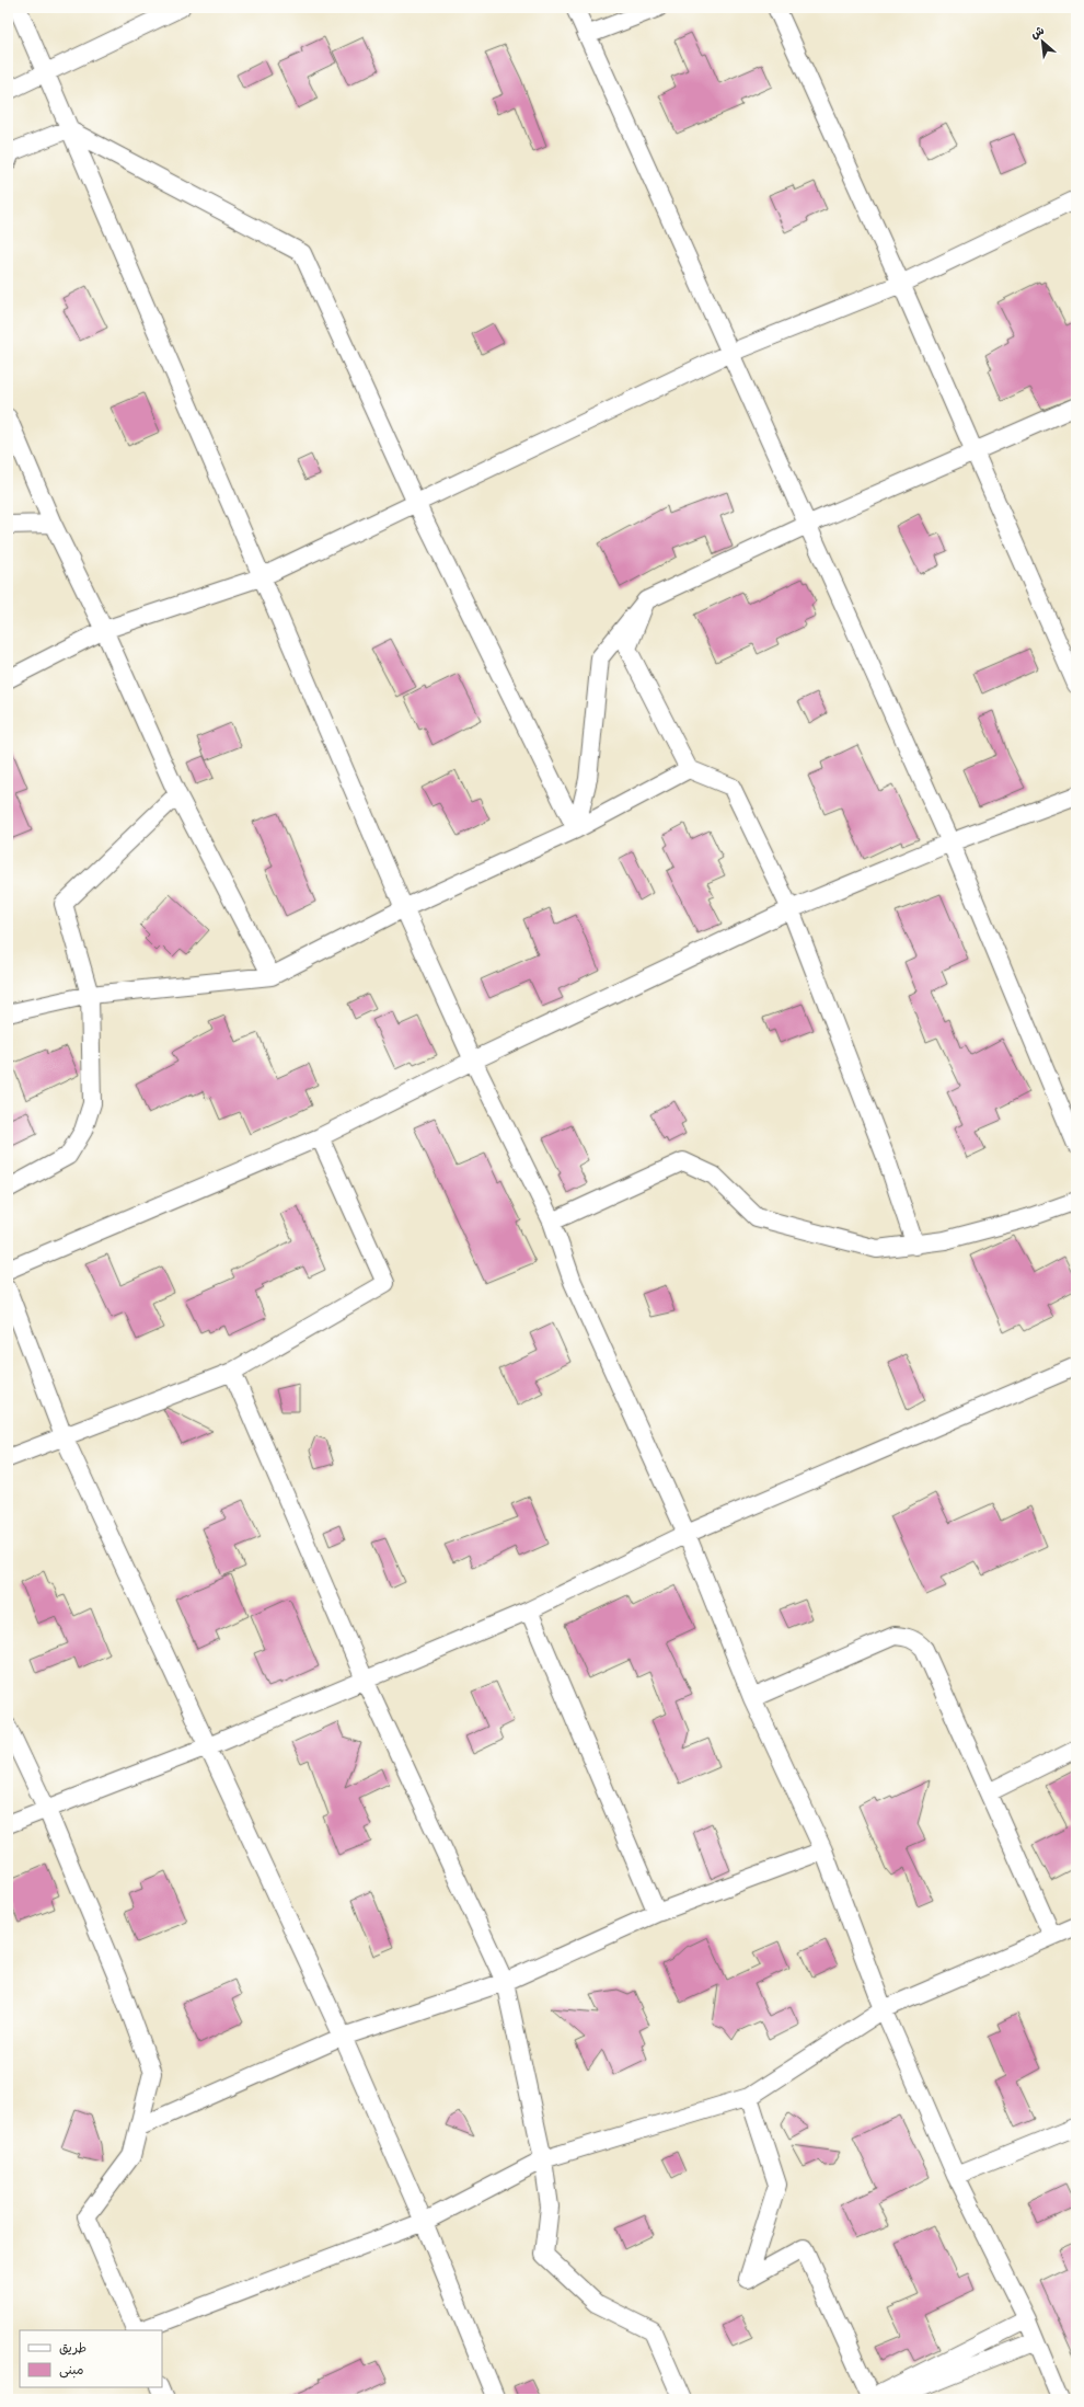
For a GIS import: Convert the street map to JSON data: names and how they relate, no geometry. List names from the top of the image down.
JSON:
{
  "legend": ["طريق", "مبنى"],
  "north": "top left"
}
